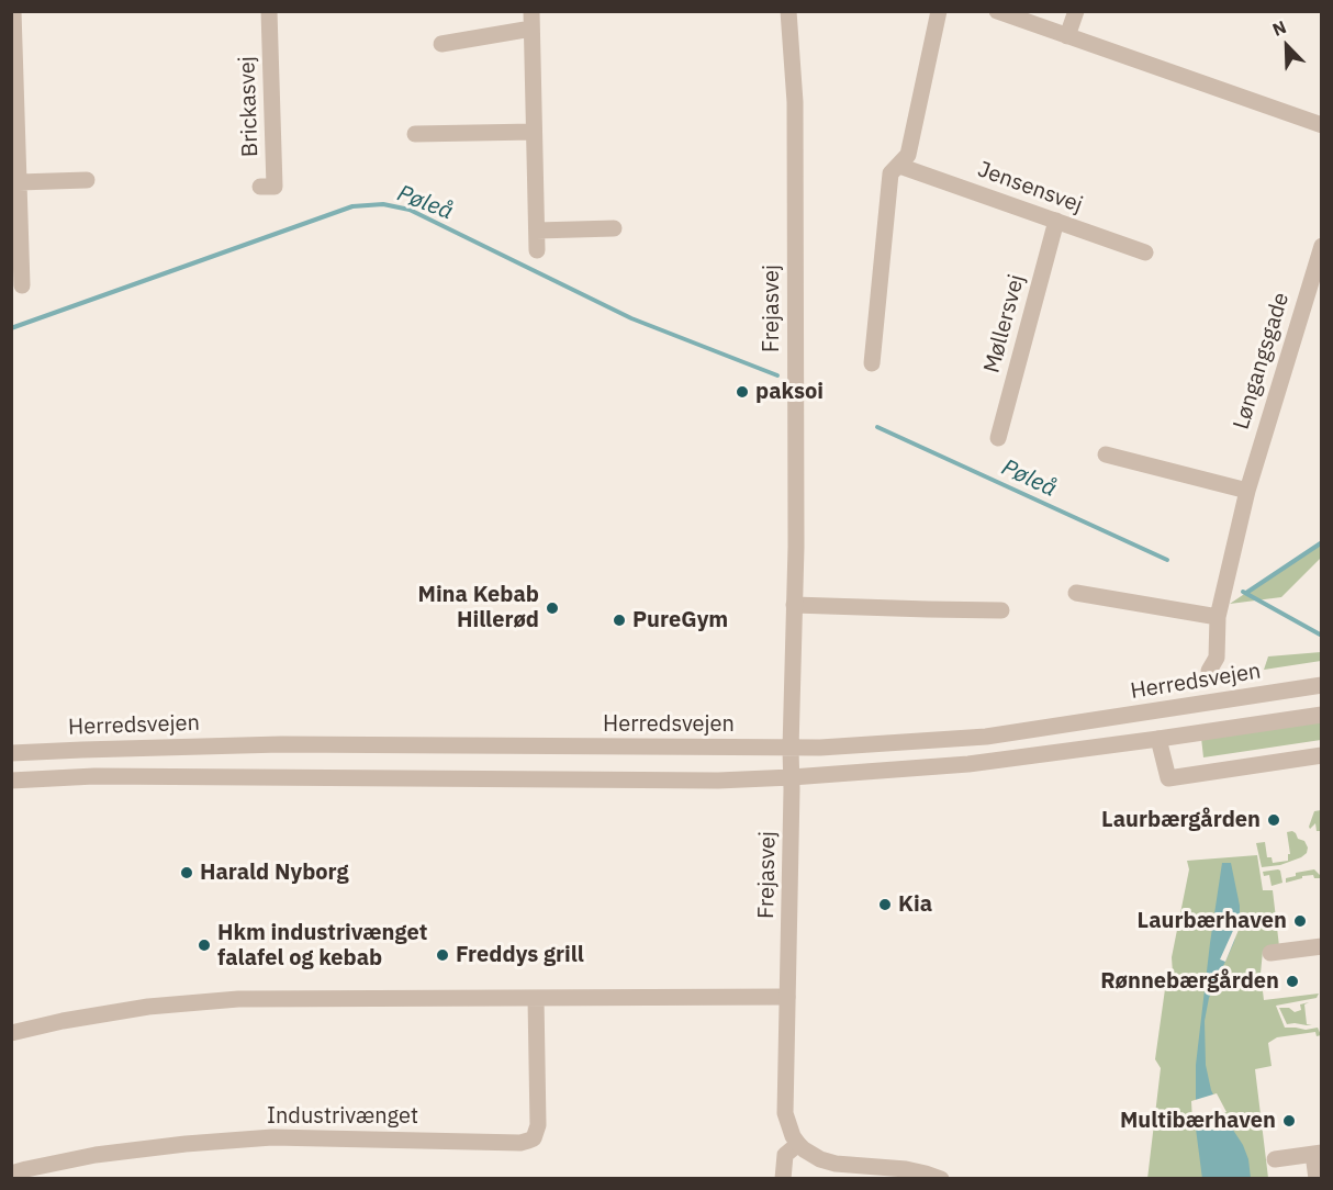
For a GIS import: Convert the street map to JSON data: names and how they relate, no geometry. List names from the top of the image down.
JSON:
{
  "streets": {
    "street": [
      "Brickasvej",
      "Jensensvej",
      "Frejasvej",
      "Møllersvej",
      "Løngangsgade",
      "Herredsvejen",
      "Industrivænget"
    ]
  },
  "crossings": [
    ["Jensensvej", "Møllersvej"],
    ["Frejasvej", "Herredsvejen"]
  ],
  "water": ["Pøleå"],
  "places": [
    "paksoi",
    "Mina Kebab Hillerød",
    "PureGym",
    "Laurbærgården",
    "Harald Nyborg",
    "Kia",
    "Laurbærhaven",
    "Hkm industrivænget falafel og kebab",
    "Freddys grill",
    "Rønnebærgården",
    "Multibærhaven"
  ],
  "north": "top left"
}
